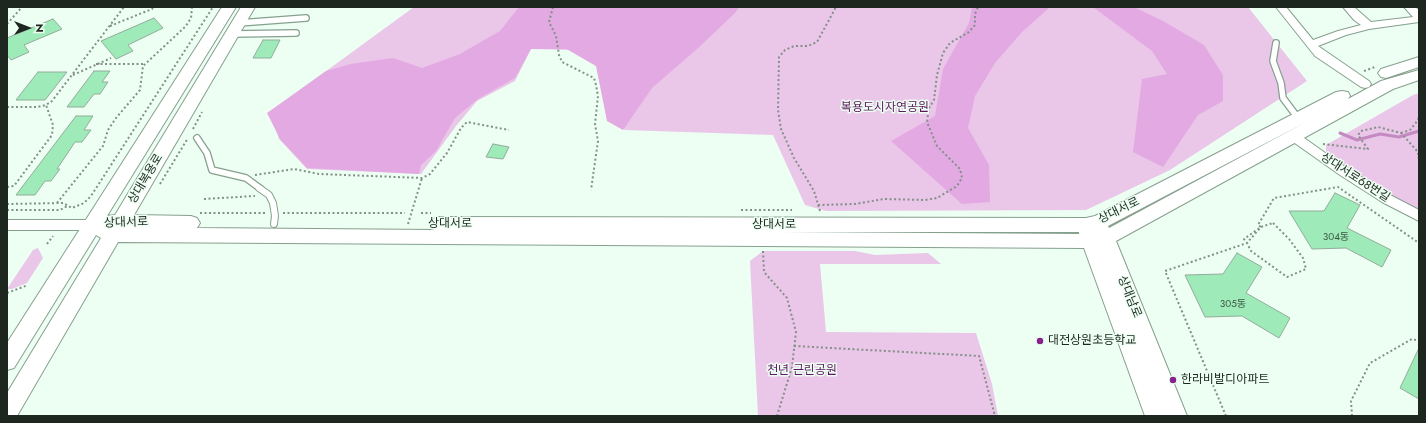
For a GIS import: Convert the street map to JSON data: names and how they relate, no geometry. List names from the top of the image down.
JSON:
{
  "streets": {
    "street": [
      "상대서로68번길",
      "상대복용로",
      "상대서로",
      "상대남로"
    ]
  },
  "crossings": [
    ["상대서로68번길", "상대서로"],
    ["상대복용로", "상대서로"],
    ["상대서로", "상대남로"]
  ],
  "parks": ["복용도시자연공원", "천년 근린공원"],
  "places": ["대전상원초등학교", "한라비발디아파트"],
  "house_numbers": ["304동", "305동"],
  "north": "right"
}
